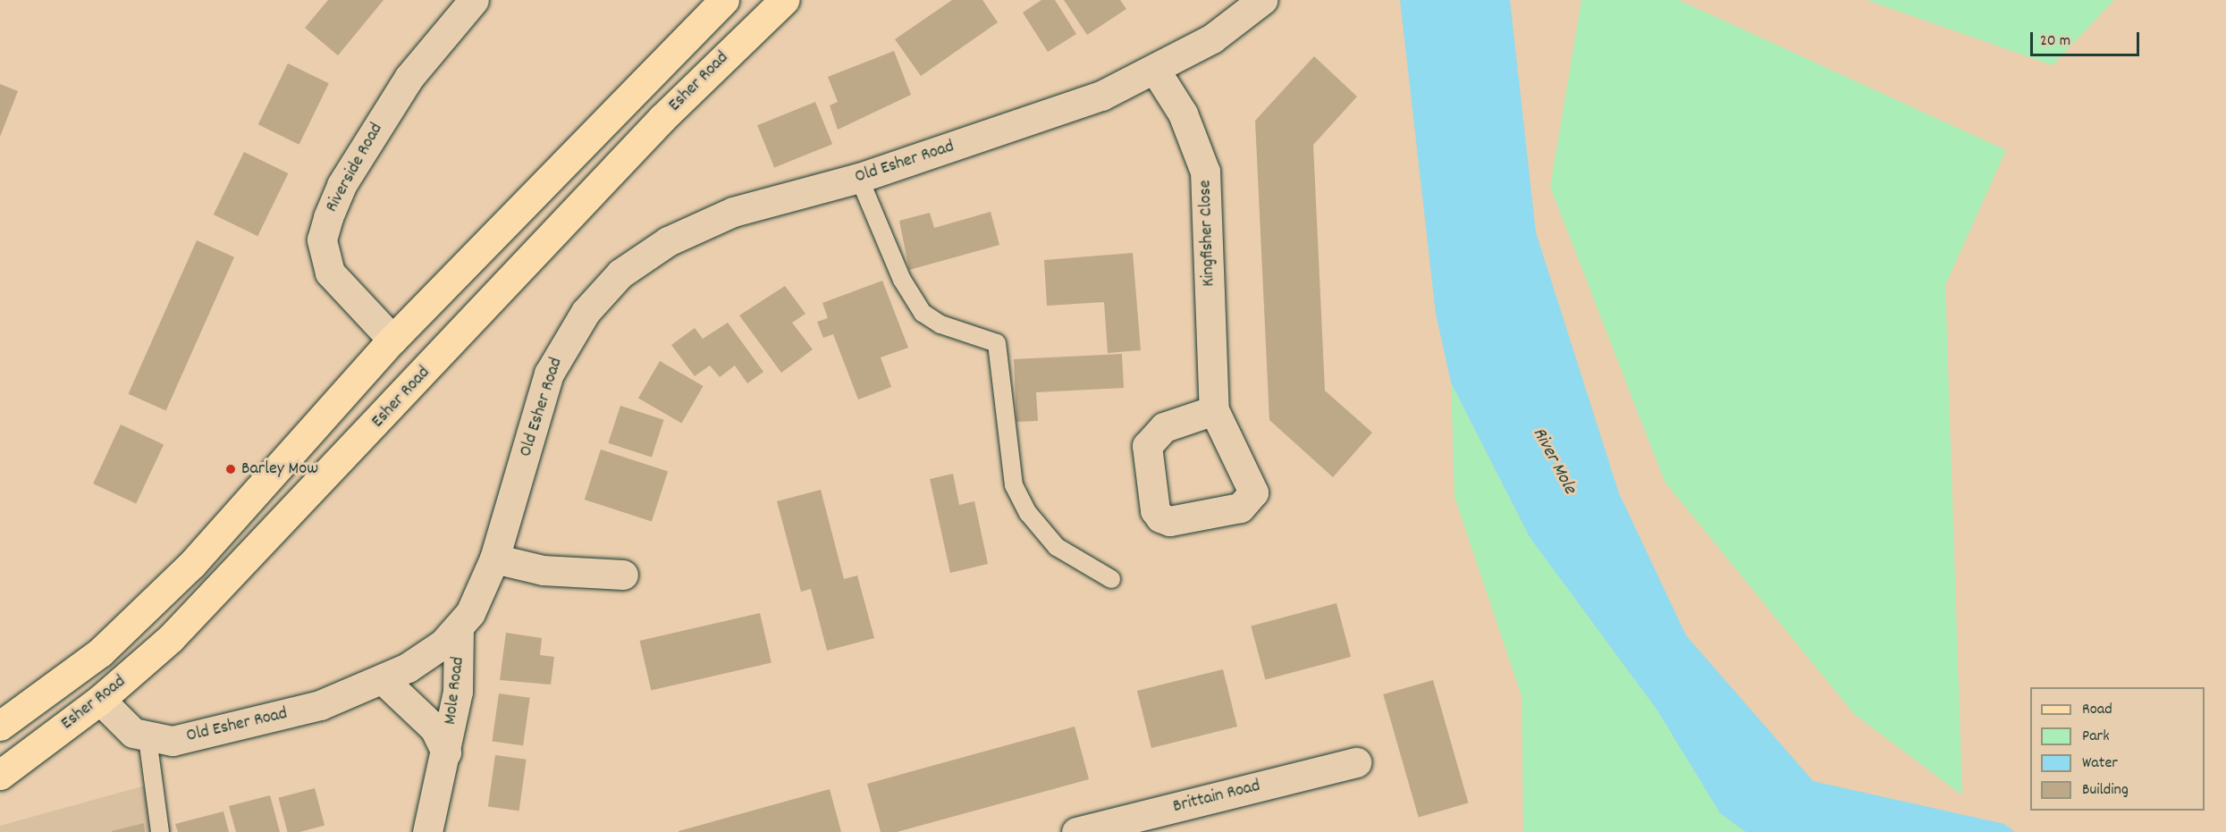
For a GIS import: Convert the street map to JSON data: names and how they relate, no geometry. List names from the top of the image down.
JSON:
{
  "streets": {
    "main road": ["Esher Road"],
    "street": [
      "Old Esher Road",
      "Riverside Road",
      "Kingfisher Close",
      "Mole Road",
      "Brittain Road"
    ]
  },
  "crossings": [
    ["Esher Road", "Old Esher Road"],
    ["Esher Road", "Riverside Road"],
    ["Old Esher Road", "Kingfisher Close"],
    ["Old Esher Road", "Mole Road"]
  ],
  "water": ["River Mole"],
  "places": ["Barley Mow"],
  "legend": [
    "Road",
    "Park",
    "Water",
    "Building"
  ],
  "scale_bar": "20 m"
}
